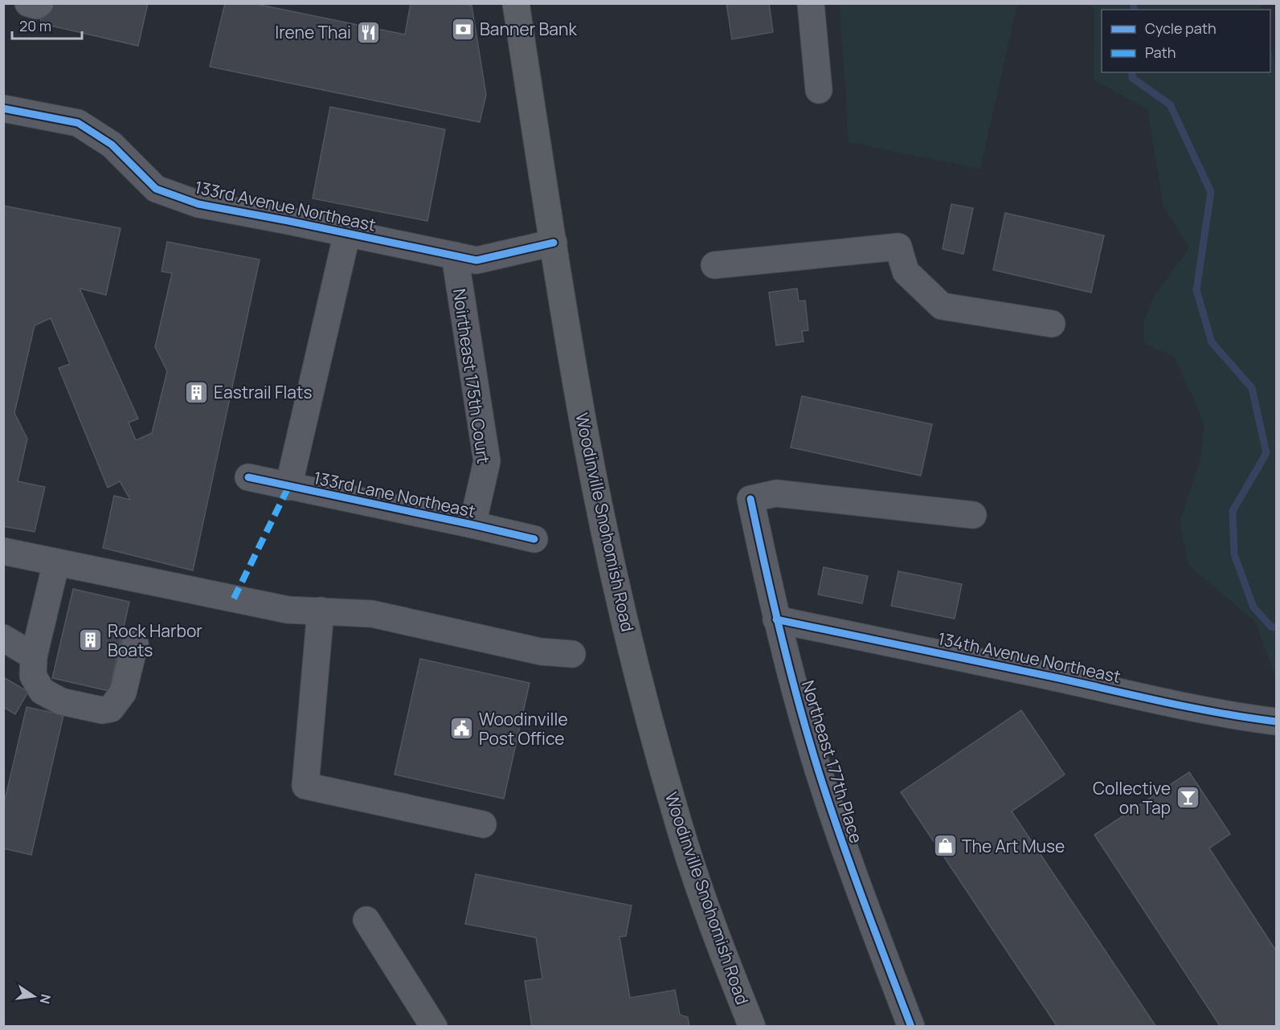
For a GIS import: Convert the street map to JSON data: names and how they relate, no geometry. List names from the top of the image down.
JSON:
{
  "streets": {
    "main road": ["Woodinville Snohomish Road"],
    "street": [
      "133rd Avenue Northeast",
      "Noirtheast 175th Court",
      "133rd Lane Northeast",
      "134th Avenue Northeast",
      "Northeast 177th Place"
    ]
  },
  "crossings": [
    ["133rd Avenue Northeast", "Noirtheast 175th Court"],
    ["133rd Avenue Northeast", "Woodinville Snohomish Road"],
    ["Noirtheast 175th Court", "133rd Lane Northeast"],
    ["134th Avenue Northeast", "Northeast 177th Place"]
  ],
  "places": {
    "bank": ["Banner Bank"],
    "restaurant": ["Irene Thai"],
    "building": ["Eastrail Flats", "Rock Harbor Boats"],
    "public building": ["Woodinville Post Office"],
    "bar": ["Collective on Tap"],
    "shop": ["The Art Muse"]
  },
  "legend": ["Cycle path", "Path"],
  "scale_bar": "20 m",
  "north": "right"
}
